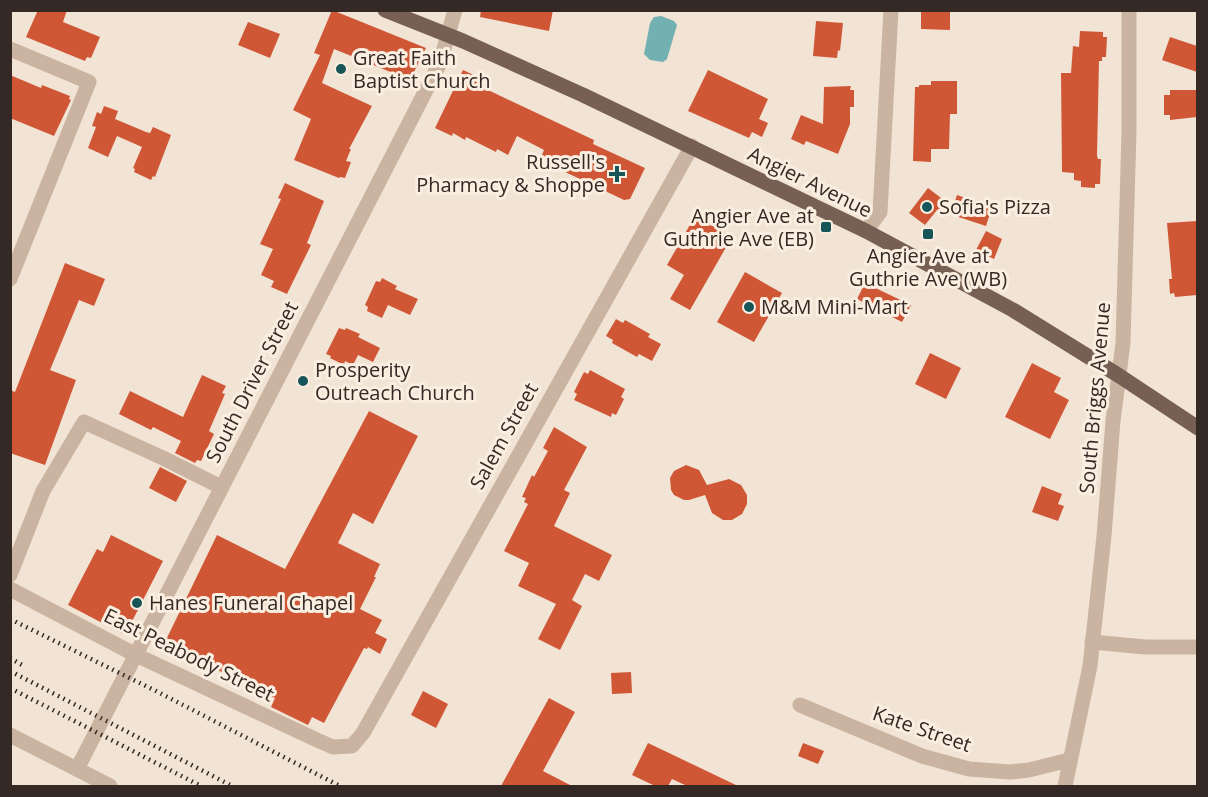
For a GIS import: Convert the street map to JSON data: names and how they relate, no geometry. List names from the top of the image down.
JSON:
{
  "streets": {
    "main road": ["Angier Avenue"],
    "street": [
      "South Driver Street",
      "South Briggs Avenue",
      "Salem Street",
      "East Peabody Street",
      "Kate Street"
    ]
  },
  "crossings": [
    ["Angier Avenue", "South Driver Street"],
    ["Angier Avenue", "South Briggs Avenue"],
    ["Angier Avenue", "Salem Street"],
    ["South Driver Street", "East Peabody Street"],
    ["South Briggs Avenue", "Kate Street"],
    ["Salem Street", "East Peabody Street"]
  ],
  "places": {
    "other": [
      "Great Faith Baptist Church",
      "Sofia's Pizza",
      "M&M Mini-Mart",
      "Prosperity Outreach Church",
      "Hanes Funeral Chapel"
    ],
    "health": ["Russell's Pharmacy & Shoppe"],
    "transit": ["Angier Ave at Guthrie Ave (EB)", "Angier Ave at Guthrie Ave (WB)"]
  }
}
